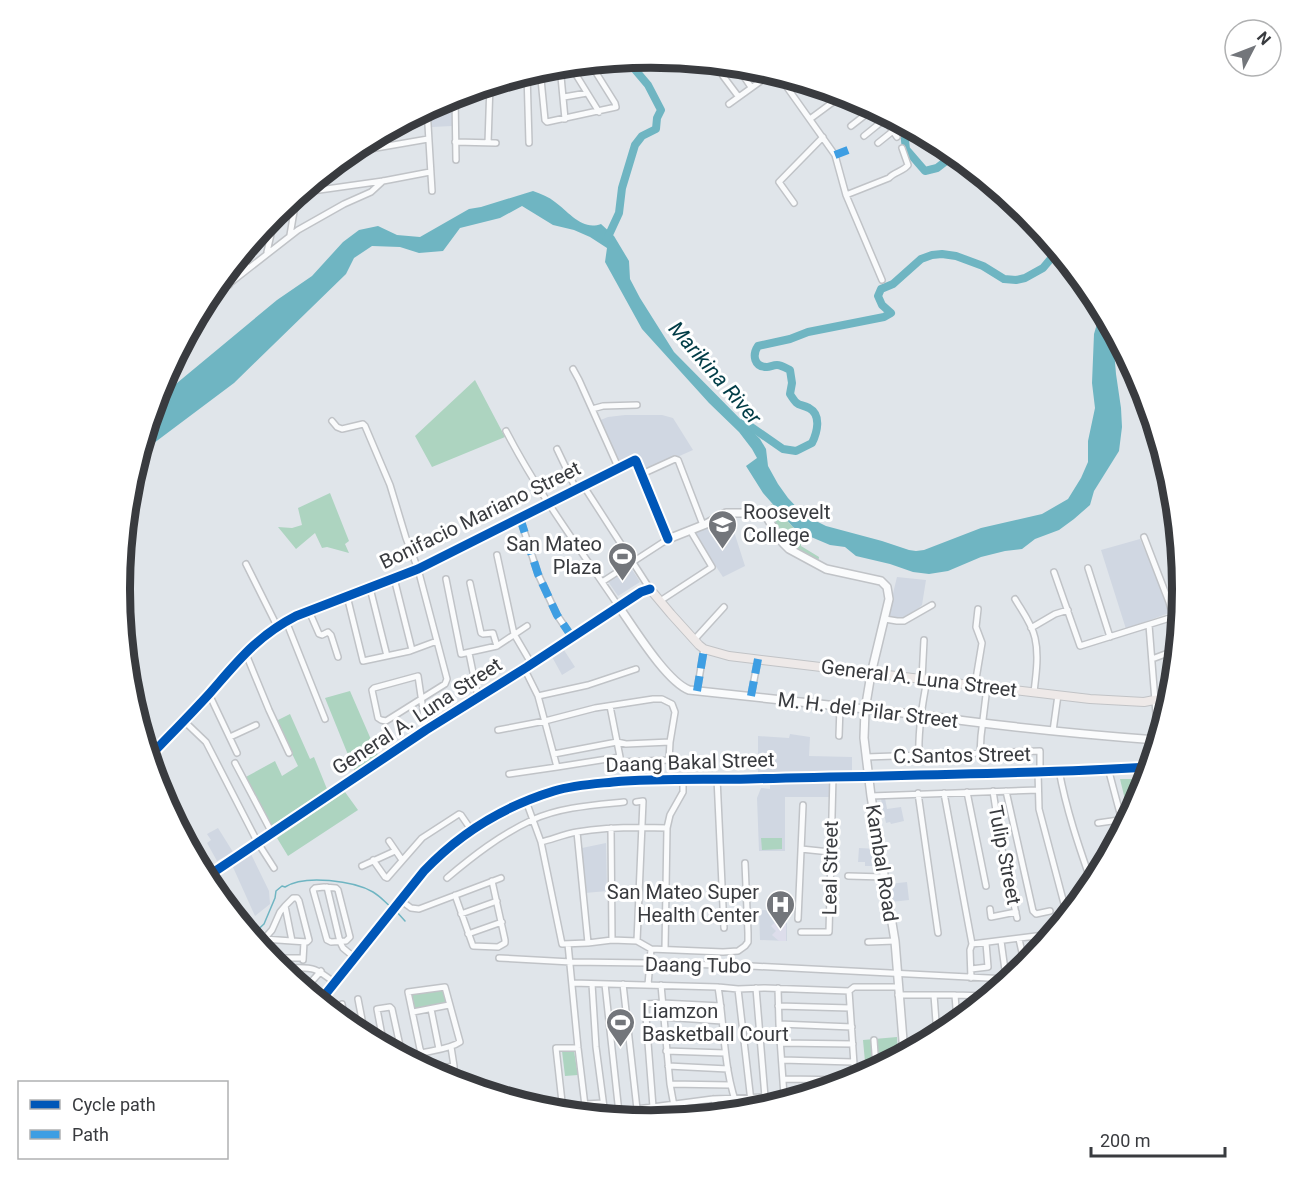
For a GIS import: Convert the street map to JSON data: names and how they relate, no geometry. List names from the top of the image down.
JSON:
{
  "streets": {
    "main road": ["General A. Luna Street"],
    "street": [
      "Bonifacio Mariano Street",
      "M. H. del Pilar Street",
      "C.Santos Street",
      "Daang Bakal Street",
      "Tulip Street",
      "Kambal Road",
      "Leal Street",
      "Daang Tubo"
    ]
  },
  "crossings": [
    ["General A. Luna Street", "M. H. del Pilar Street"],
    ["General A. Luna Street", "Kambal Road"],
    ["M. H. del Pilar Street", "Kambal Road"],
    ["C.Santos Street", "Daang Bakal Street"],
    ["C.Santos Street", "Kambal Road"],
    ["Daang Bakal Street", "Kambal Road"],
    ["Daang Bakal Street", "Leal Street"],
    ["Kambal Road", "Daang Tubo"]
  ],
  "water": ["Marikina River"],
  "places": {
    "school or university": ["Roosevelt College"],
    "sports": ["San Mateo Plaza", "Liamzon Basketball Court"],
    "hospital": ["San Mateo Super Health Center"]
  },
  "legend": ["Cycle path", "Path"],
  "scale_bar": "200 m",
  "north": "top right"
}
